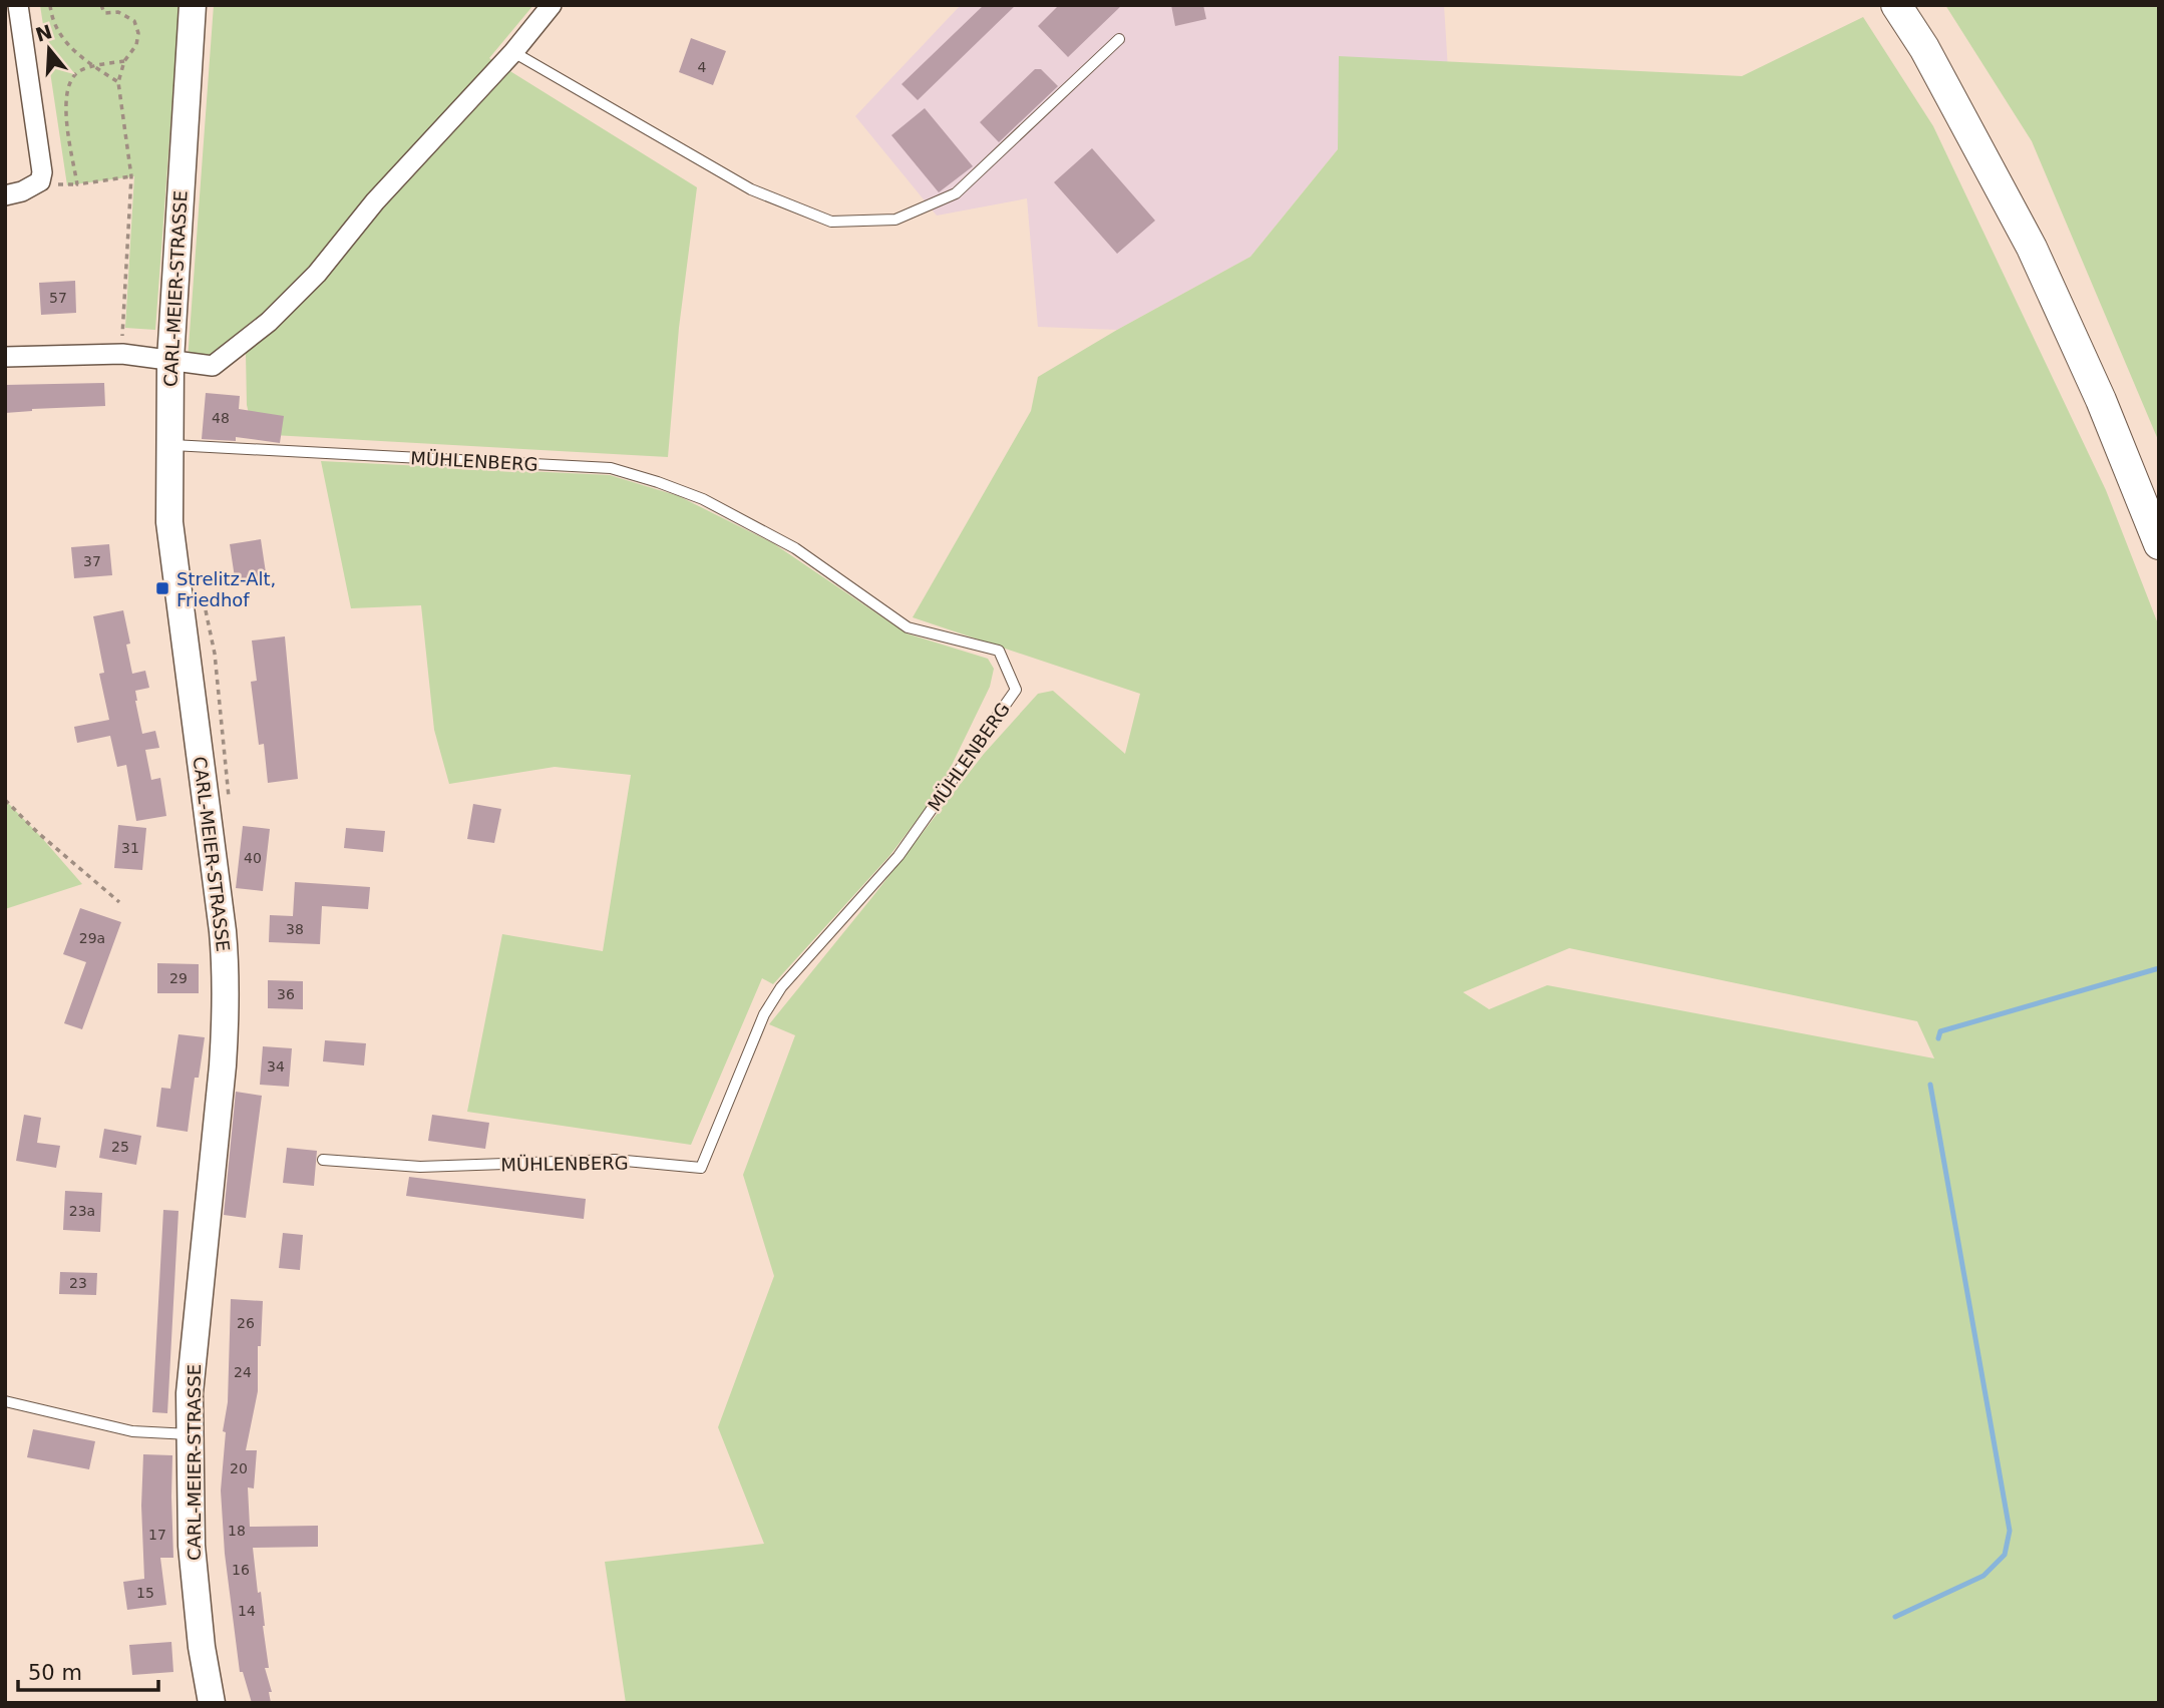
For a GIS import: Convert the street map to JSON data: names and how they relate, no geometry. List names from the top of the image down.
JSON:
{
  "streets": {
    "street": ["CARL-MEIER-STRASSE"],
    "lane": ["MÜHLENBERG"]
  },
  "crossings": [
    ["CARL-MEIER-STRASSE", "MÜHLENBERG"]
  ],
  "places": {
    "transit": ["Strelitz-Alt, Friedhof"]
  },
  "house_numbers": [
    "4",
    "57",
    "48",
    "37",
    "31",
    "40",
    "38",
    "29a",
    "29",
    "36",
    "34",
    "25",
    "23a",
    "23",
    "26",
    "24",
    "20",
    "18",
    "17",
    "16",
    "15",
    "14"
  ],
  "scale_bar": "50 m",
  "north": "top"
}
